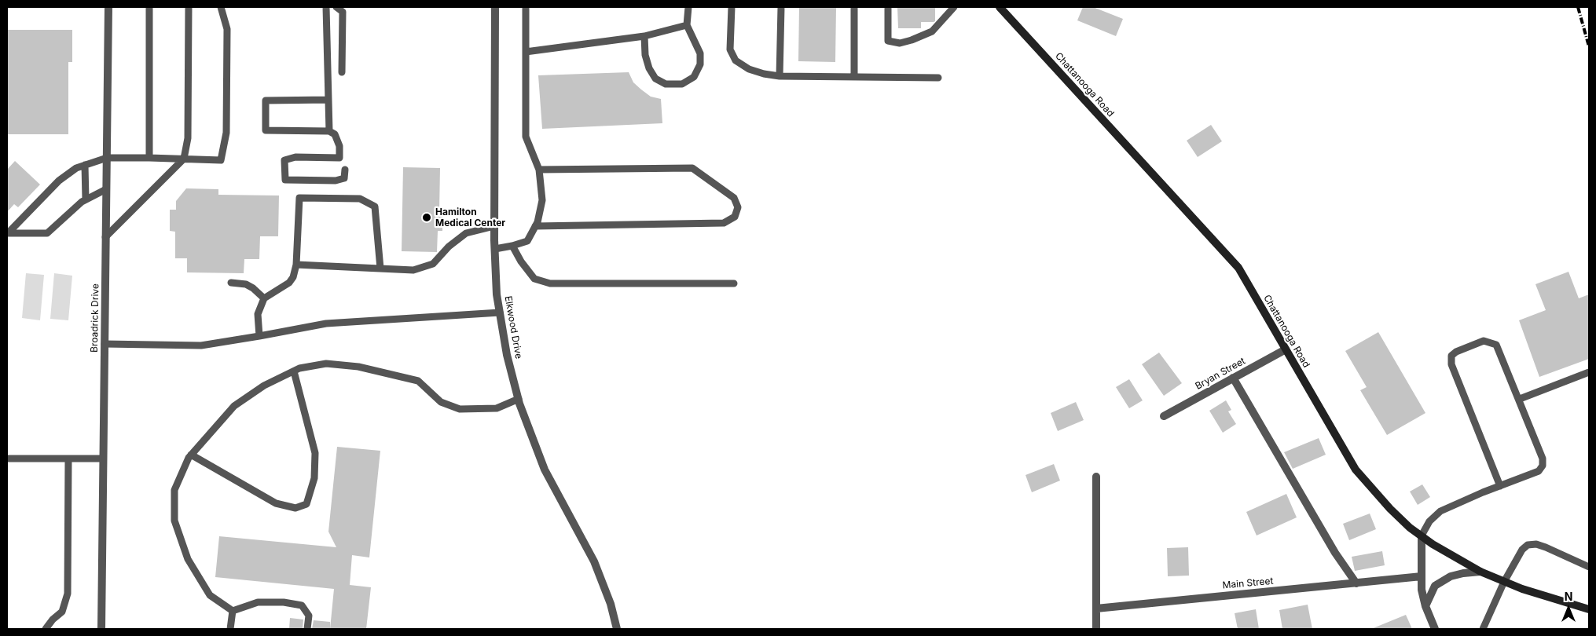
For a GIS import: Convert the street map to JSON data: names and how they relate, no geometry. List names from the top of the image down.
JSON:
{
  "streets": {
    "main road": ["Chattanooga Road"],
    "street": [
      "Broadrick Drive",
      "Elkwood Drive",
      "Bryan Street",
      "Main Street"
    ]
  },
  "crossings": [
    ["Chattanooga Road", "Bryan Street"]
  ],
  "places": ["Hamilton Medical Center"],
  "north": "top"
}
